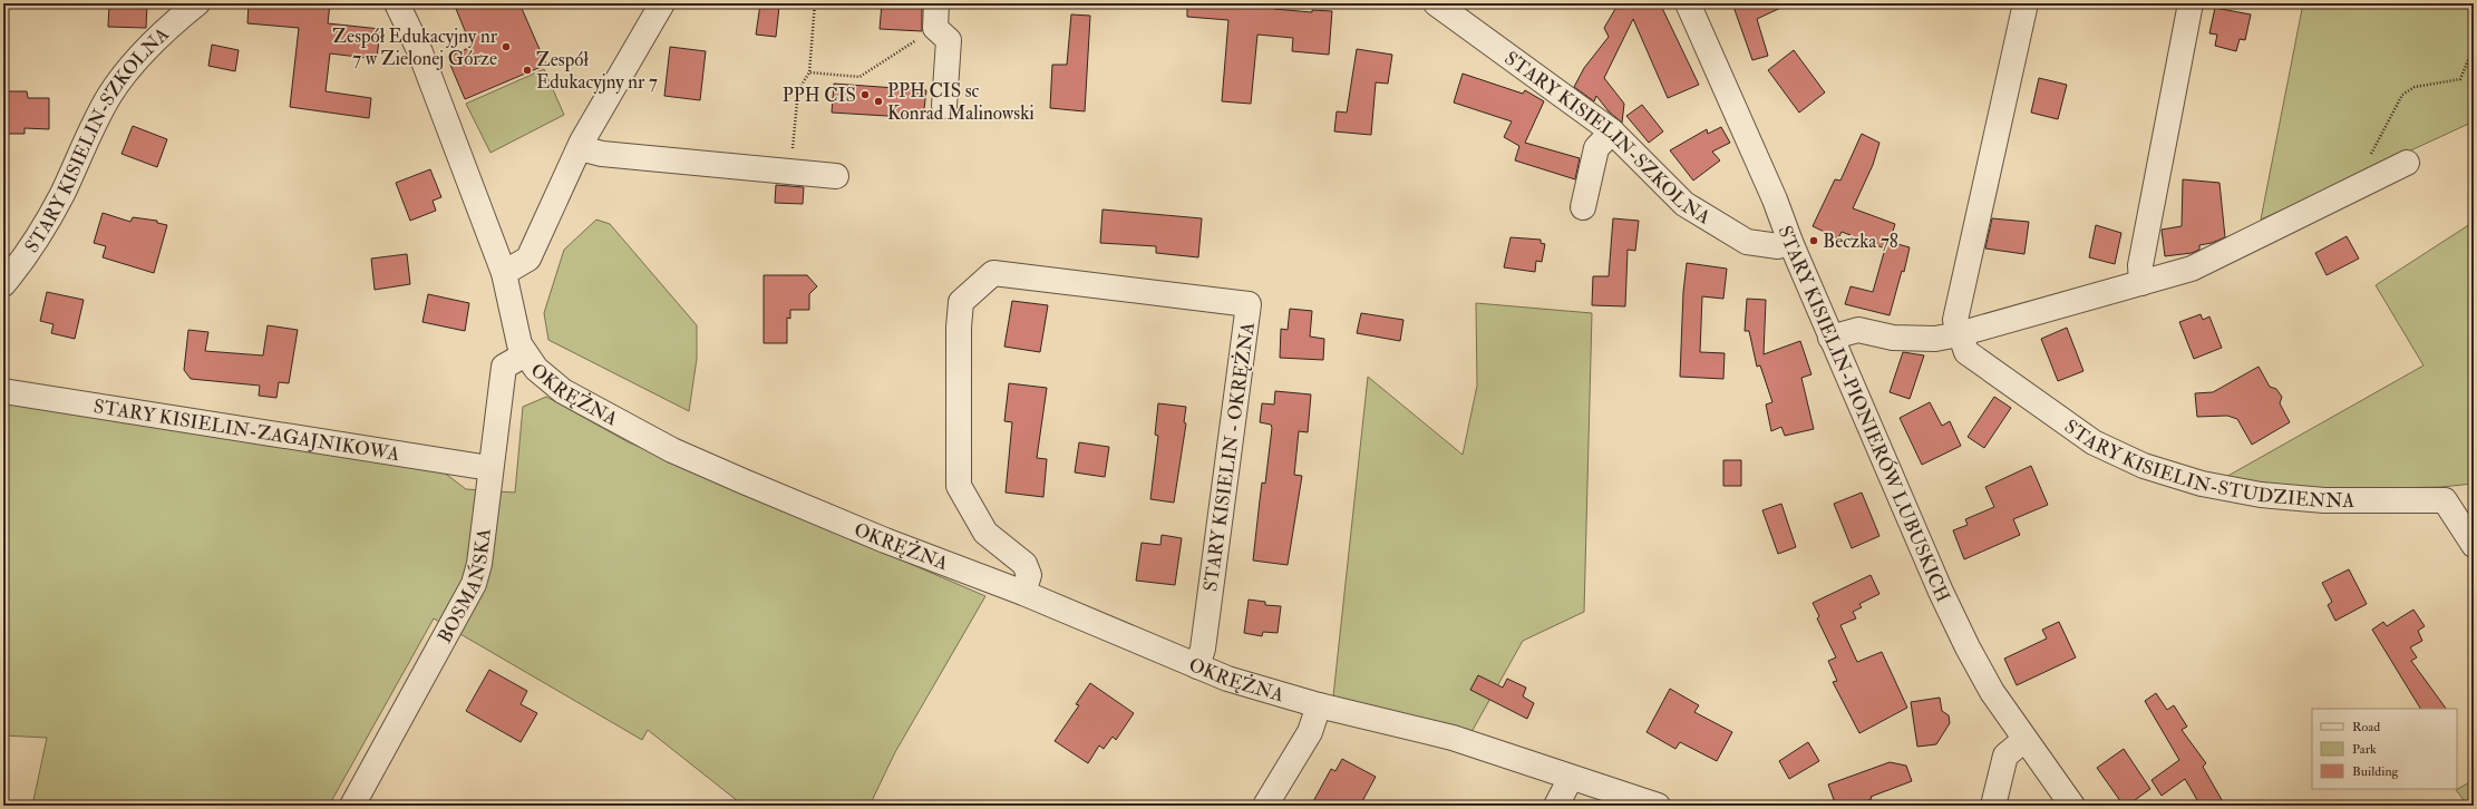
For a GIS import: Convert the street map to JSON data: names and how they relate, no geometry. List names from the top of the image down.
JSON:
{
  "streets": {
    "street": [
      "STARY KISIELIN-SZKOLNA",
      "OKRĘŻNA",
      "STARY KISIELIN-PIONIERÓW LUBUSKICH",
      "STARY KISIELIN-ZAGAJNIKOWA",
      "STARY KISIELIN - OKRĘŻNA",
      "STARY KISIELIN-STUDZIENNA",
      "BOSMAŃSKA"
    ]
  },
  "crossings": [
    ["STARY KISIELIN-SZKOLNA", "STARY KISIELIN-PIONIERÓW LUBUSKICH"],
    ["OKRĘŻNA", "STARY KISIELIN - OKRĘŻNA"],
    ["OKRĘŻNA", "BOSMAŃSKA"],
    ["STARY KISIELIN-ZAGAJNIKOWA", "BOSMAŃSKA"]
  ],
  "places": [
    "Zespół Edukacyjny nr 7 w Zielonej Górze",
    "Zespół Edukacyjny nr 7",
    "PPH CIS",
    "PPH CIS sc Konrad Malinowski",
    "Beczka 78"
  ],
  "legend": ["Road", "Park", "Building"]
}
